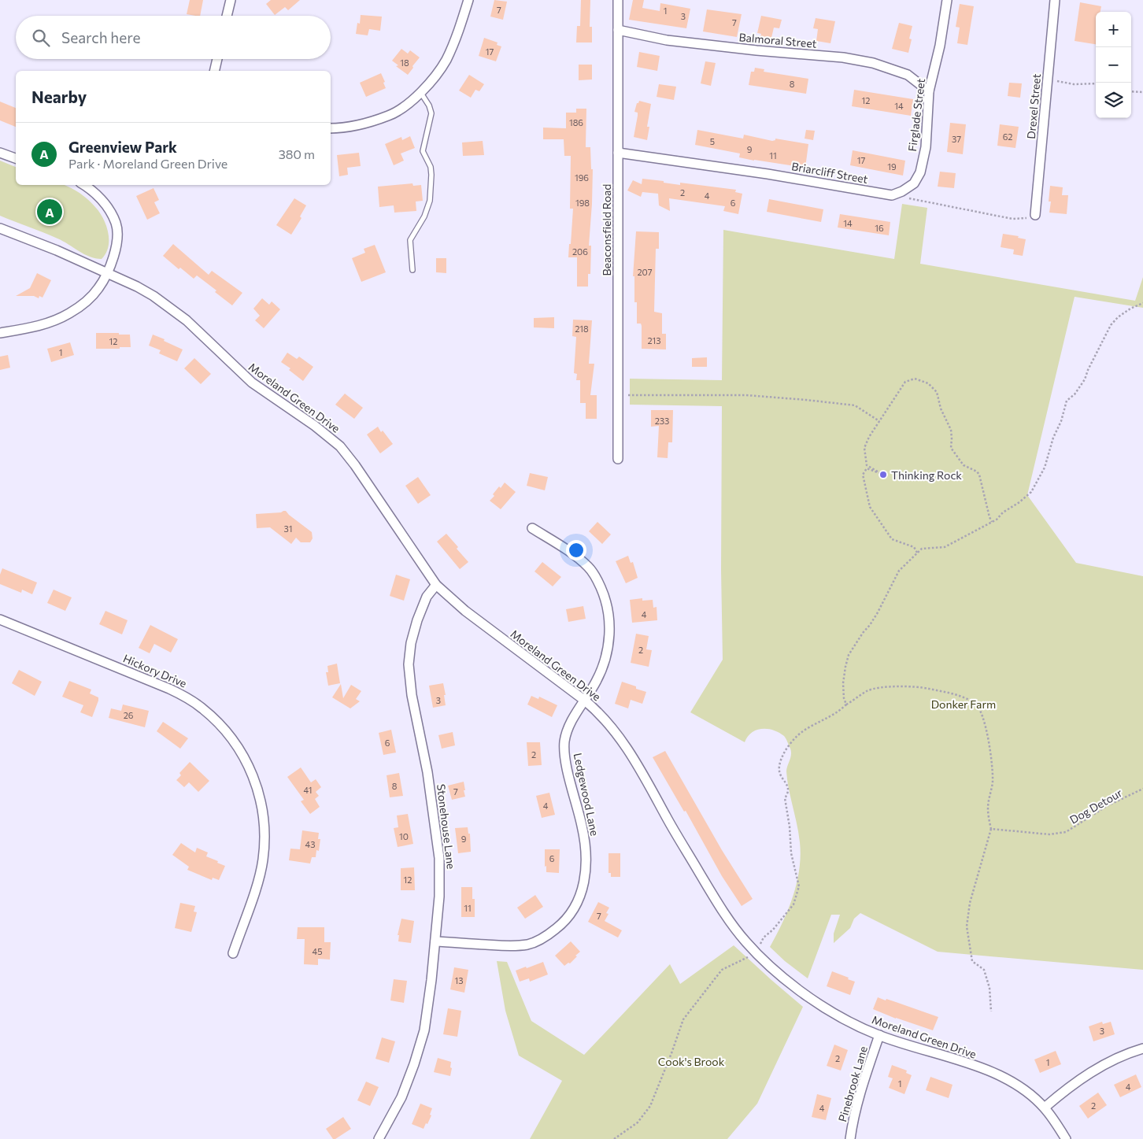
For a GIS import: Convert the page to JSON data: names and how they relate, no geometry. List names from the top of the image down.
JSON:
{
  "streets": {
    "street": [
      "Balmoral Street",
      "Drexel Street",
      "Firglade Street",
      "Briarcliff Street",
      "Beaconsfield Road",
      "Moreland Green Drive",
      "Hickory Drive",
      "Ledgewood Lane",
      "Stonehouse Lane",
      "Pinebrook Lane"
    ],
    "path": ["Dog Detour"]
  },
  "crossings": [
    ["Balmoral Street", "Firglade Street"],
    ["Balmoral Street", "Beaconsfield Road"],
    ["Firglade Street", "Briarcliff Street"],
    ["Briarcliff Street", "Beaconsfield Road"],
    ["Moreland Green Drive", "Ledgewood Lane"],
    ["Moreland Green Drive", "Stonehouse Lane"],
    ["Moreland Green Drive", "Pinebrook Lane"],
    ["Ledgewood Lane", "Stonehouse Lane"]
  ],
  "parks": ["Donker Farm", "Cook's Brook"],
  "places": ["Thinking Rock"],
  "house_numbers": [
    "7",
    "1",
    "3",
    "7",
    "17",
    "18",
    "8",
    "12",
    "14",
    "186",
    "62",
    "37",
    "5",
    "9",
    "11",
    "17",
    "19",
    "196",
    "2",
    "4",
    "198",
    "6",
    "14",
    "16",
    "206",
    "207",
    "218",
    "213",
    "12",
    "1",
    "233",
    "31",
    "4",
    "2",
    "3",
    "26",
    "6",
    "2",
    "8",
    "41",
    "7",
    "4",
    "10",
    "9",
    "43",
    "6",
    "12",
    "11",
    "7",
    "45",
    "13",
    "3",
    "2",
    "1",
    "1",
    "4",
    "2",
    "4"
  ],
  "page": {
    "map_buttons": ["+", "−"],
    "search": "Search here",
    "heading": "Nearby",
    "list": [
      {
        "mark": "A",
        "name": "Greenview Park",
        "note": "Park · Moreland Green Drive",
        "value": "380 m"
      }
    ],
    "pins": "A"
  }
}
